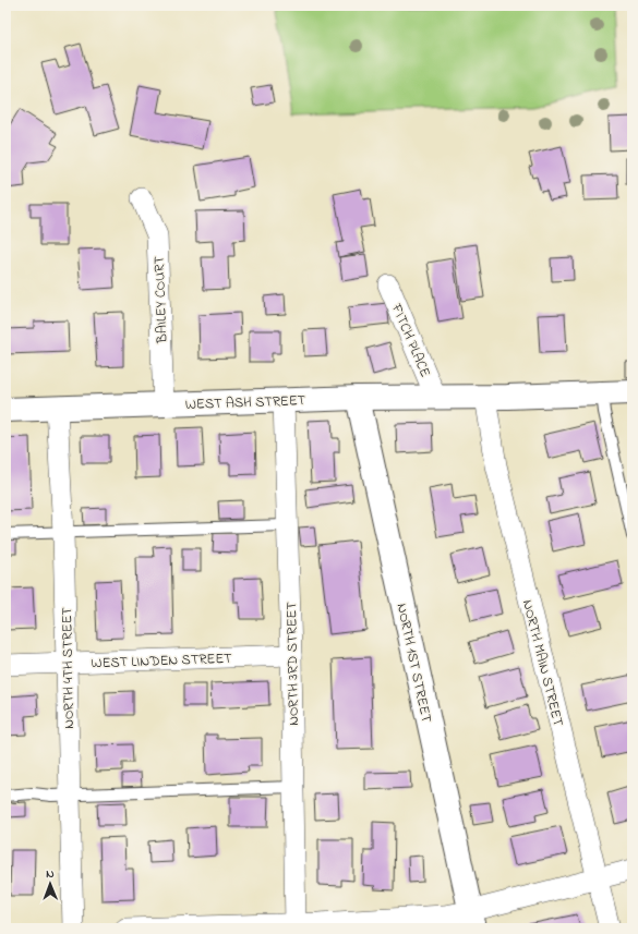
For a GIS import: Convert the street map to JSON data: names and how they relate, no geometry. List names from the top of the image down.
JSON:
{
  "streets": {
    "street": [
      "BAILEY COURT",
      "FITCH PLACE",
      "WEST ASH STREET",
      "WEST LINDEN STREET",
      "NORTH 1ST STREET",
      "NORTH MAIN STREET",
      "NORTH 3RD STREET",
      "NORTH 4TH STREET"
    ]
  },
  "crossings": [
    ["BAILEY COURT", "WEST ASH STREET"],
    ["FITCH PLACE", "WEST ASH STREET"],
    ["WEST ASH STREET", "NORTH 1ST STREET"],
    ["WEST ASH STREET", "NORTH MAIN STREET"],
    ["WEST ASH STREET", "NORTH 3RD STREET"],
    ["WEST ASH STREET", "NORTH 4TH STREET"],
    ["WEST LINDEN STREET", "NORTH 3RD STREET"],
    ["WEST LINDEN STREET", "NORTH 4TH STREET"]
  ],
  "north": "top"
}
